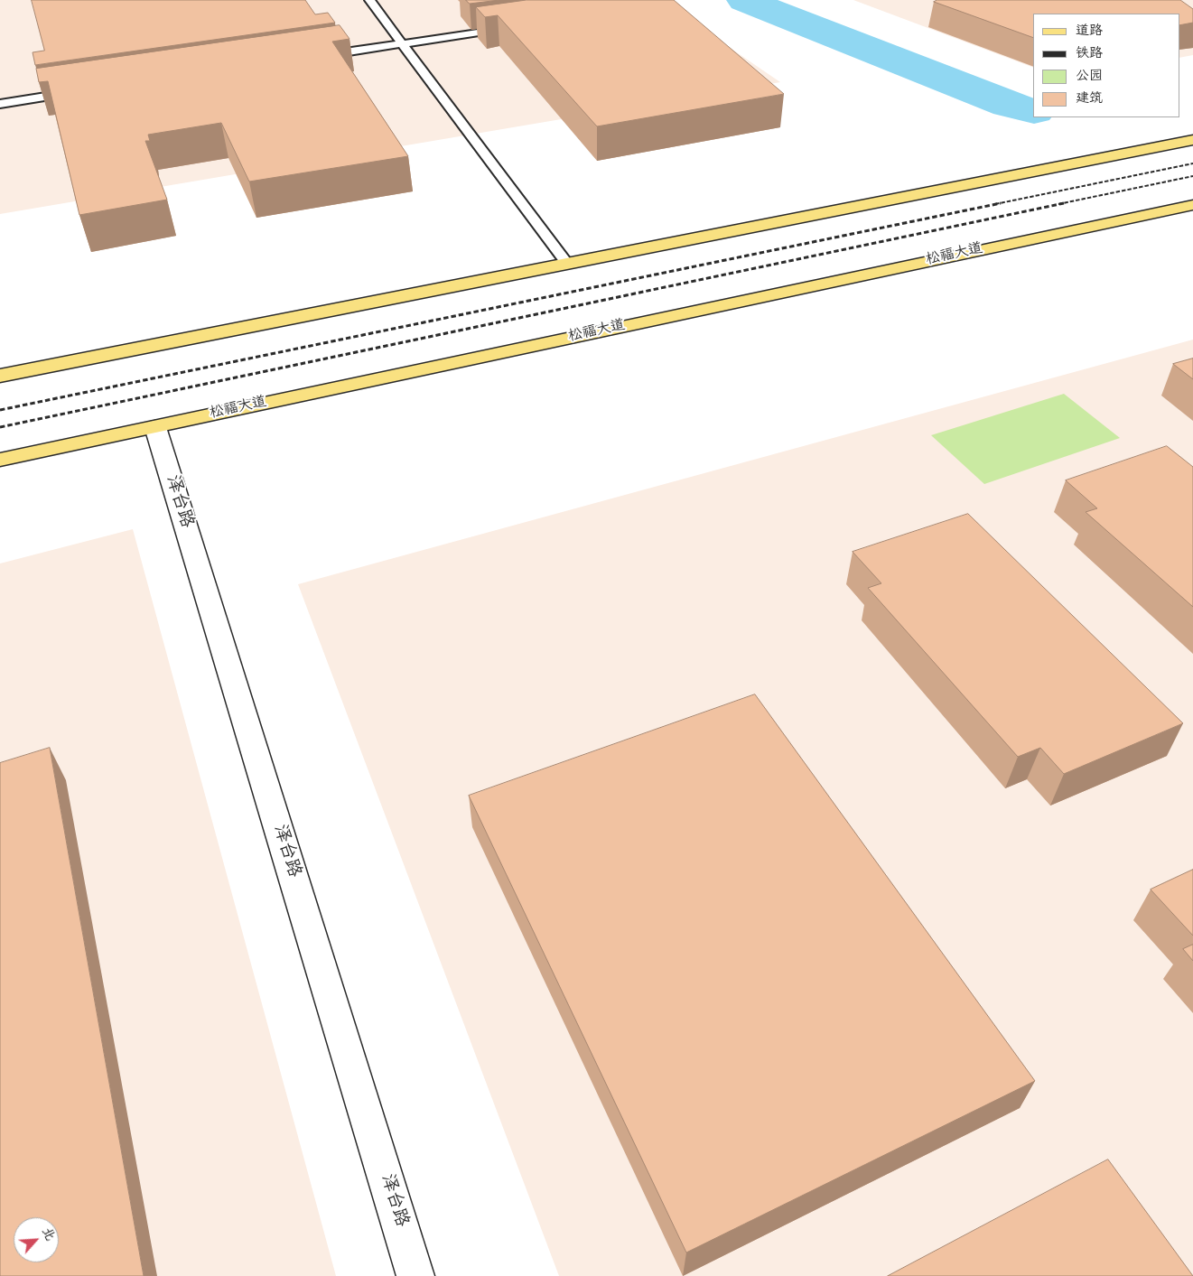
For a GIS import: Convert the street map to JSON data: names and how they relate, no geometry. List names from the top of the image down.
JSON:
{
  "streets": {
    "main road": ["松福大道"],
    "street": ["泽台路"]
  },
  "crossings": [
    ["松福大道", "泽台路"]
  ],
  "legend": [
    "道路",
    "铁路",
    "公园",
    "建筑"
  ],
  "north": "top right"
}
